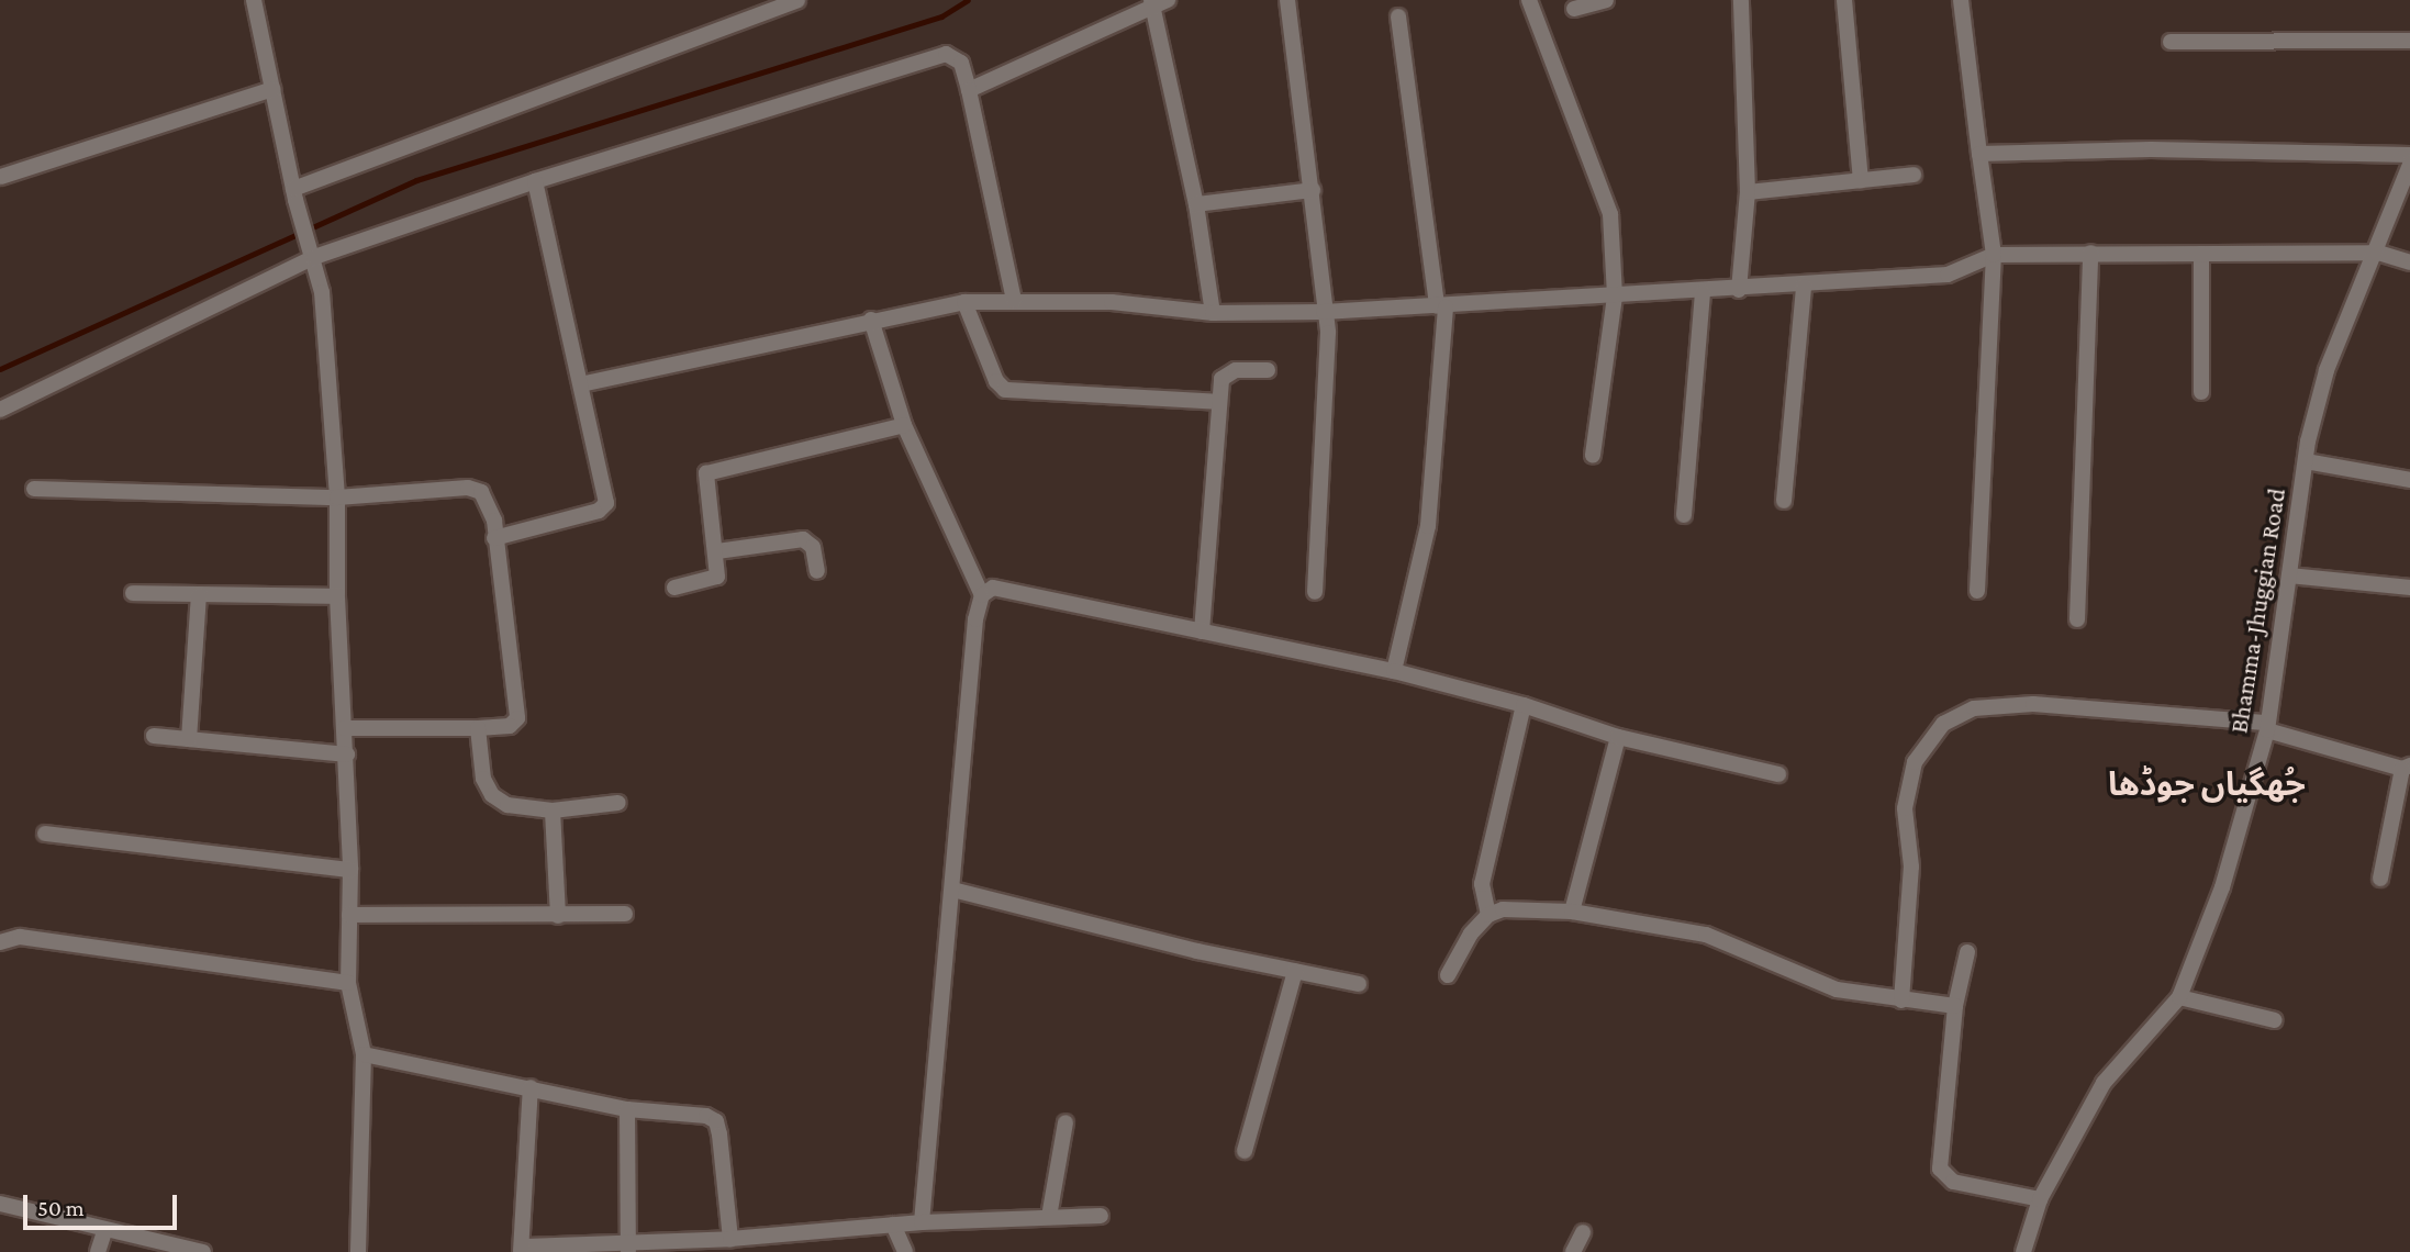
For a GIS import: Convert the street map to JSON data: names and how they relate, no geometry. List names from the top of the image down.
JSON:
{
  "streets": {
    "street": ["Bhamma-Jhuggian Road"]
  },
  "districts": ["جُھگیاں جوڈھا"],
  "scale_bar": "50 m"
}
